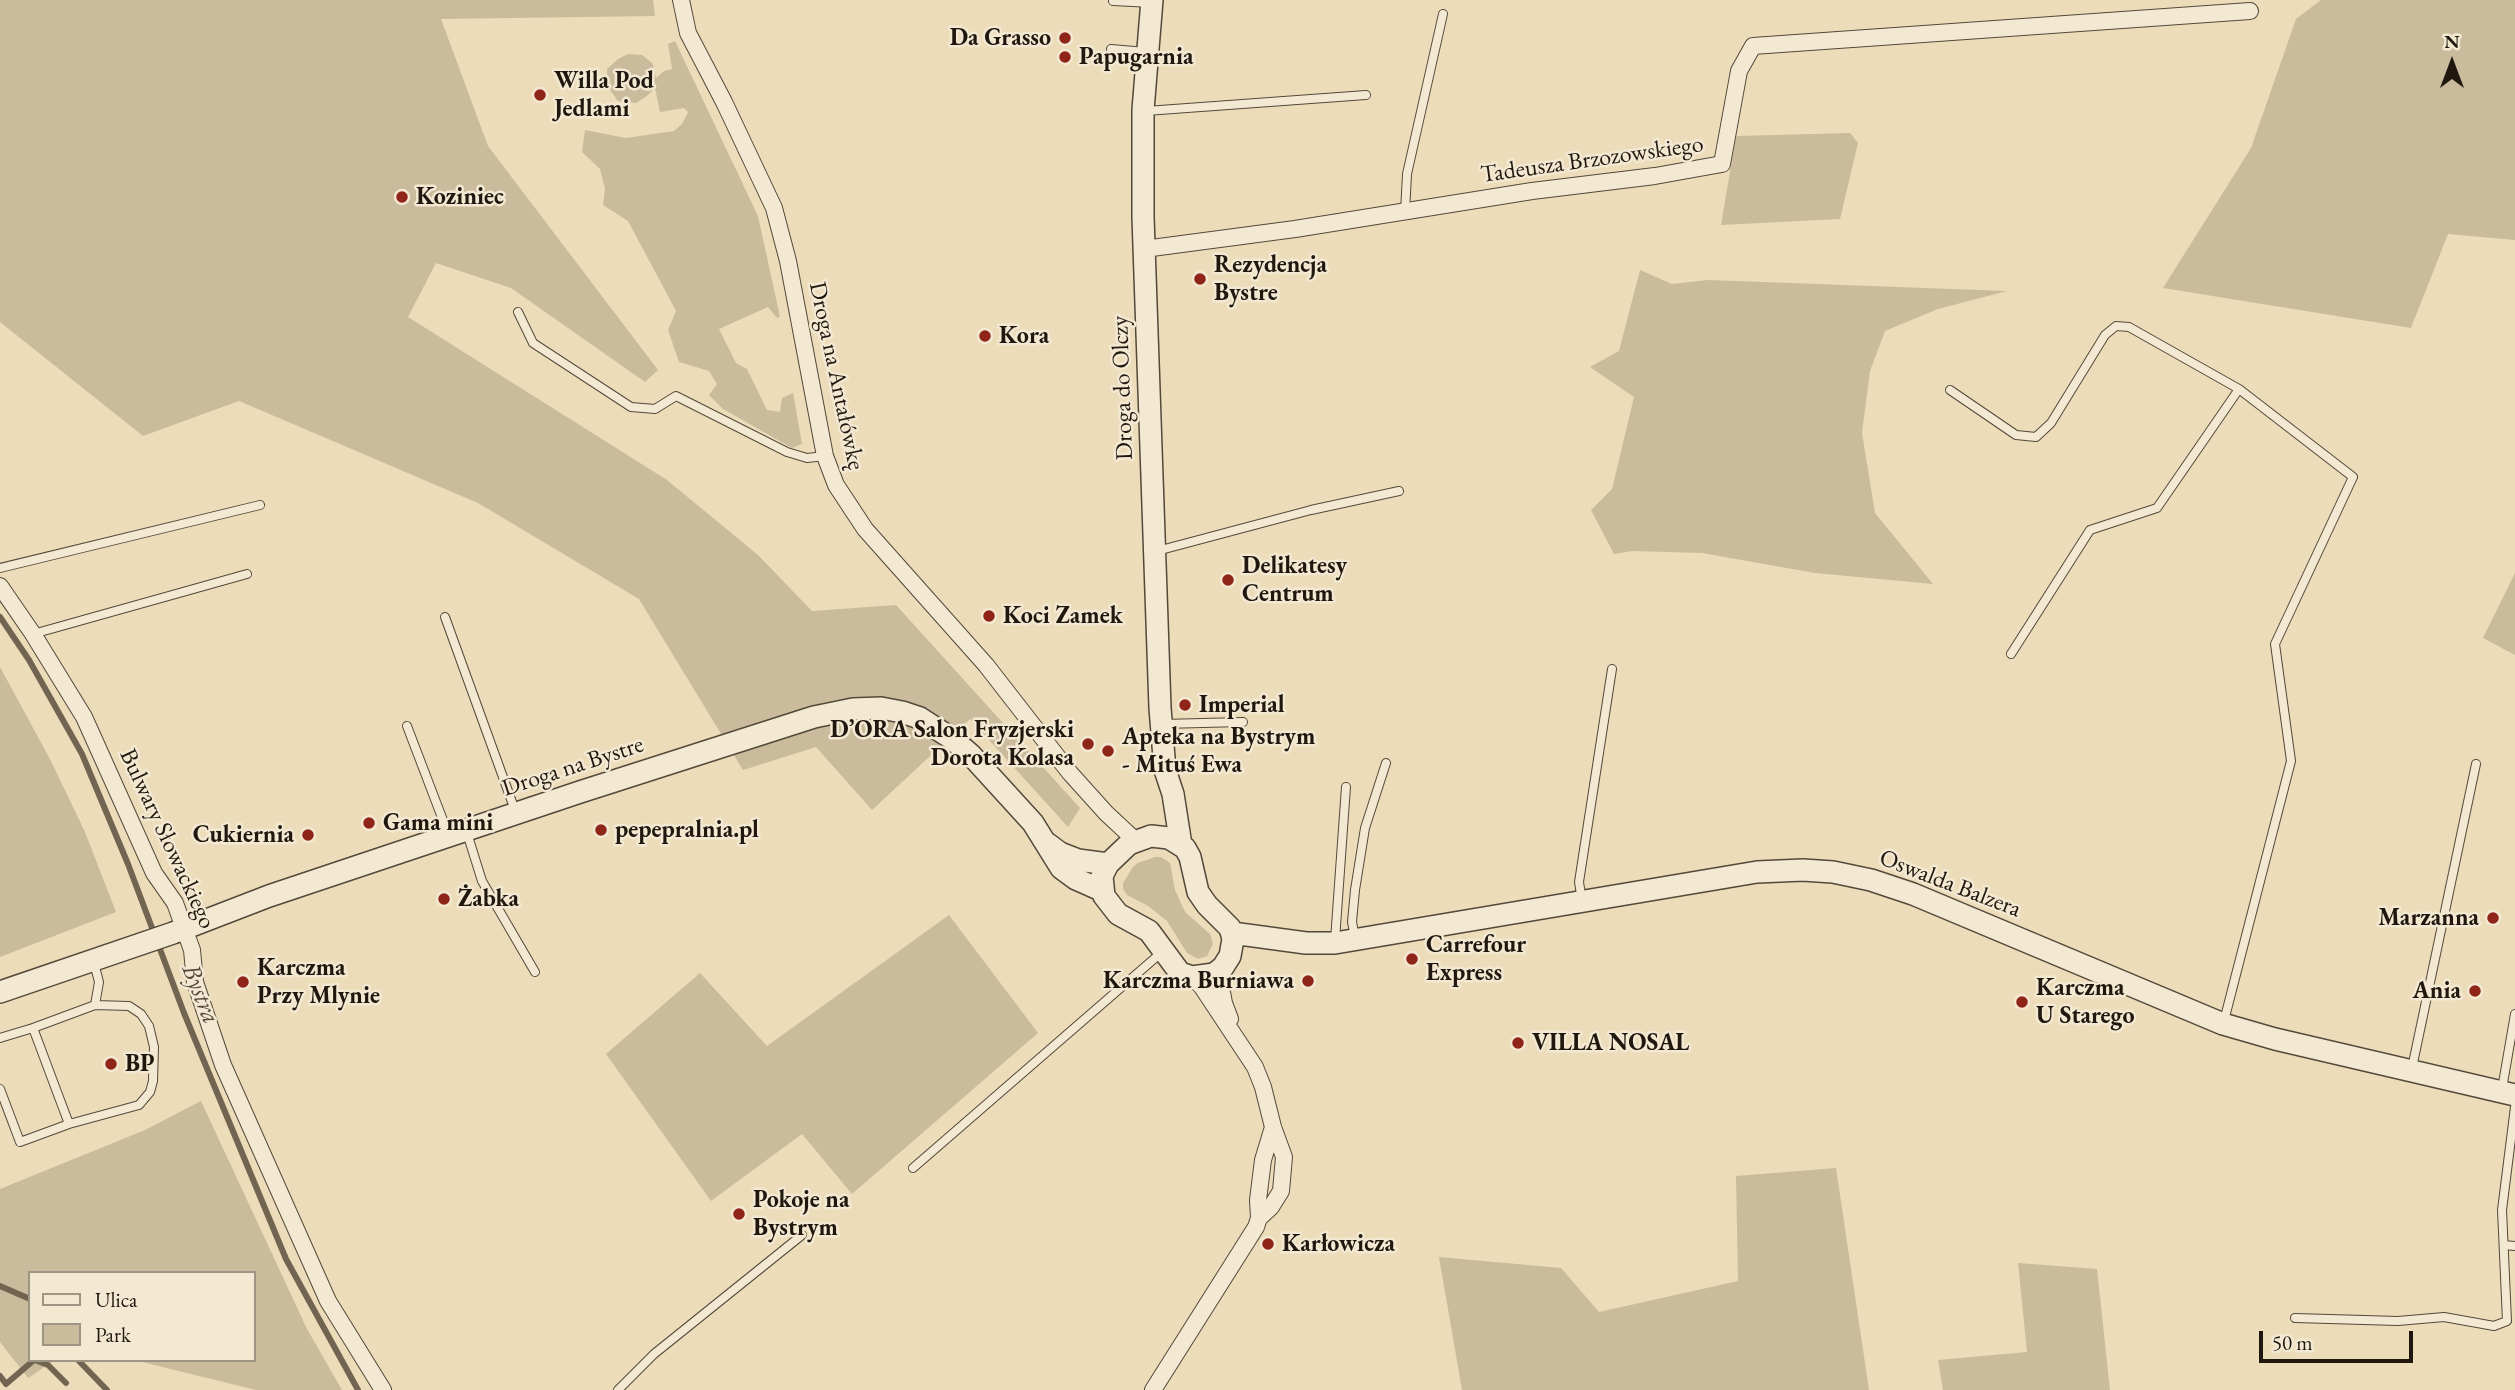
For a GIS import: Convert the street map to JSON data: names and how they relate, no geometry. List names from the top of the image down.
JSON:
{
  "streets": {
    "street": [
      "Tadeusza Brzozowskiego",
      "Droga na Antałówkę",
      "Droga do Olczy",
      "Droga na Bystre",
      "Bulwary Słowackiego",
      "Oswalda Balzera"
    ]
  },
  "crossings": [
    ["Tadeusza Brzozowskiego", "Droga do Olczy"],
    ["Droga na Antałówkę", "Droga do Olczy"],
    ["Droga na Antałówkę", "Droga na Bystre"],
    ["Droga do Olczy", "Oswalda Balzera"],
    ["Droga na Bystre", "Bulwary Słowackiego"]
  ],
  "water": ["Bystra"],
  "places": [
    "Da Grasso",
    "Papugarnia",
    "Willa Pod Jedlami",
    "Koziniec",
    "Rezydencja Bystre",
    "Kora",
    "Delikatesy Centrum",
    "Koci Zamek",
    "Imperial",
    "D’ORA Salon Fryzjerski Dorota Kolasa",
    "Apteka na Bystrym - Mituś Ewa",
    "Gama mini",
    "pepepralnia.pl",
    "Cukiernia",
    "Żabka",
    "Marzanna",
    "Carrefour Express",
    "Karczma Burniawa",
    "Karczma Przy Mlynie",
    "Ania",
    "Karczma U Starego",
    "VILLA NOSAL",
    "BP",
    "Pokoje na Bystrym",
    "Karłowicza"
  ],
  "legend": ["Ulica", "Park"],
  "scale_bar": "50 m",
  "north": "top"
}
